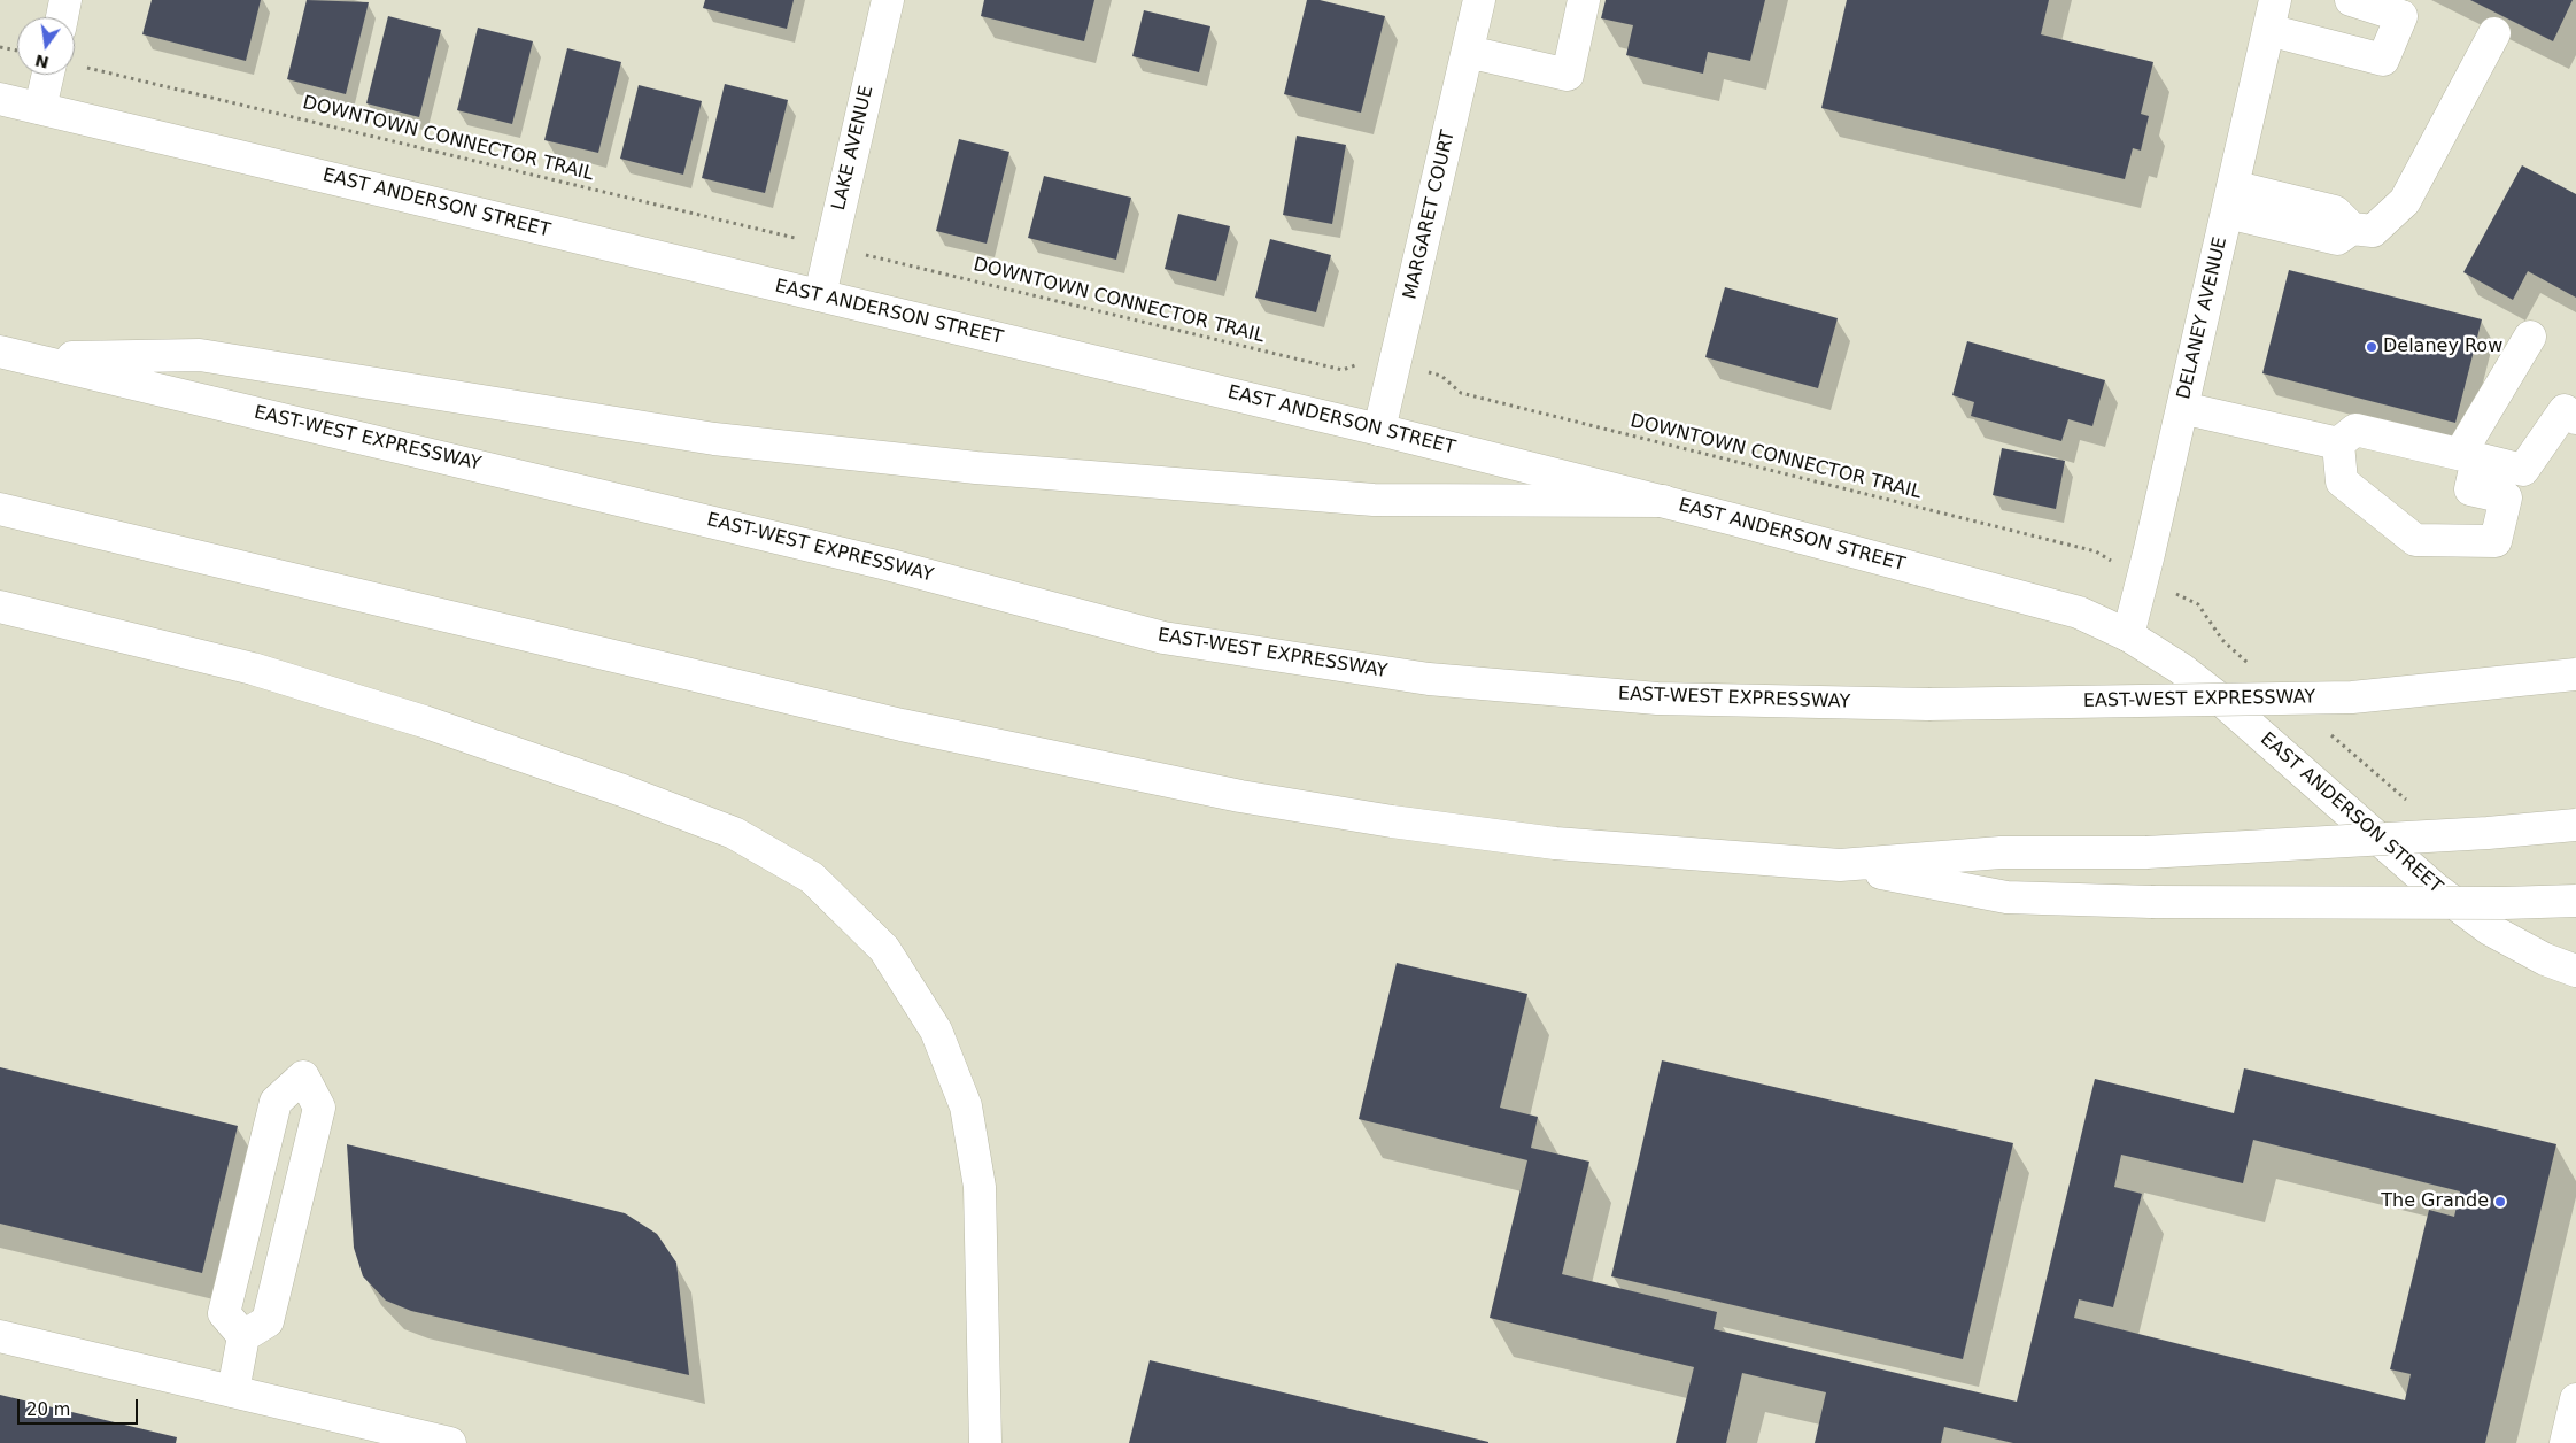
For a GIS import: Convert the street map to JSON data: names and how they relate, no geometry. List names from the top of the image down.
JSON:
{
  "streets": {
    "main road": [
      "LAKE AVENUE",
      "EAST ANDERSON STREET",
      "MARGARET COURT",
      "DELANEY AVENUE",
      "EAST-WEST EXPRESSWAY"
    ],
    "path": ["DOWNTOWN CONNECTOR TRAIL"]
  },
  "crossings": [
    ["LAKE AVENUE", "EAST ANDERSON STREET"],
    ["EAST ANDERSON STREET", "MARGARET COURT"],
    ["EAST ANDERSON STREET", "DELANEY AVENUE"]
  ],
  "places": ["Delaney Row", "The Grande"],
  "scale_bar": "20 m",
  "north": "bottom"
}
